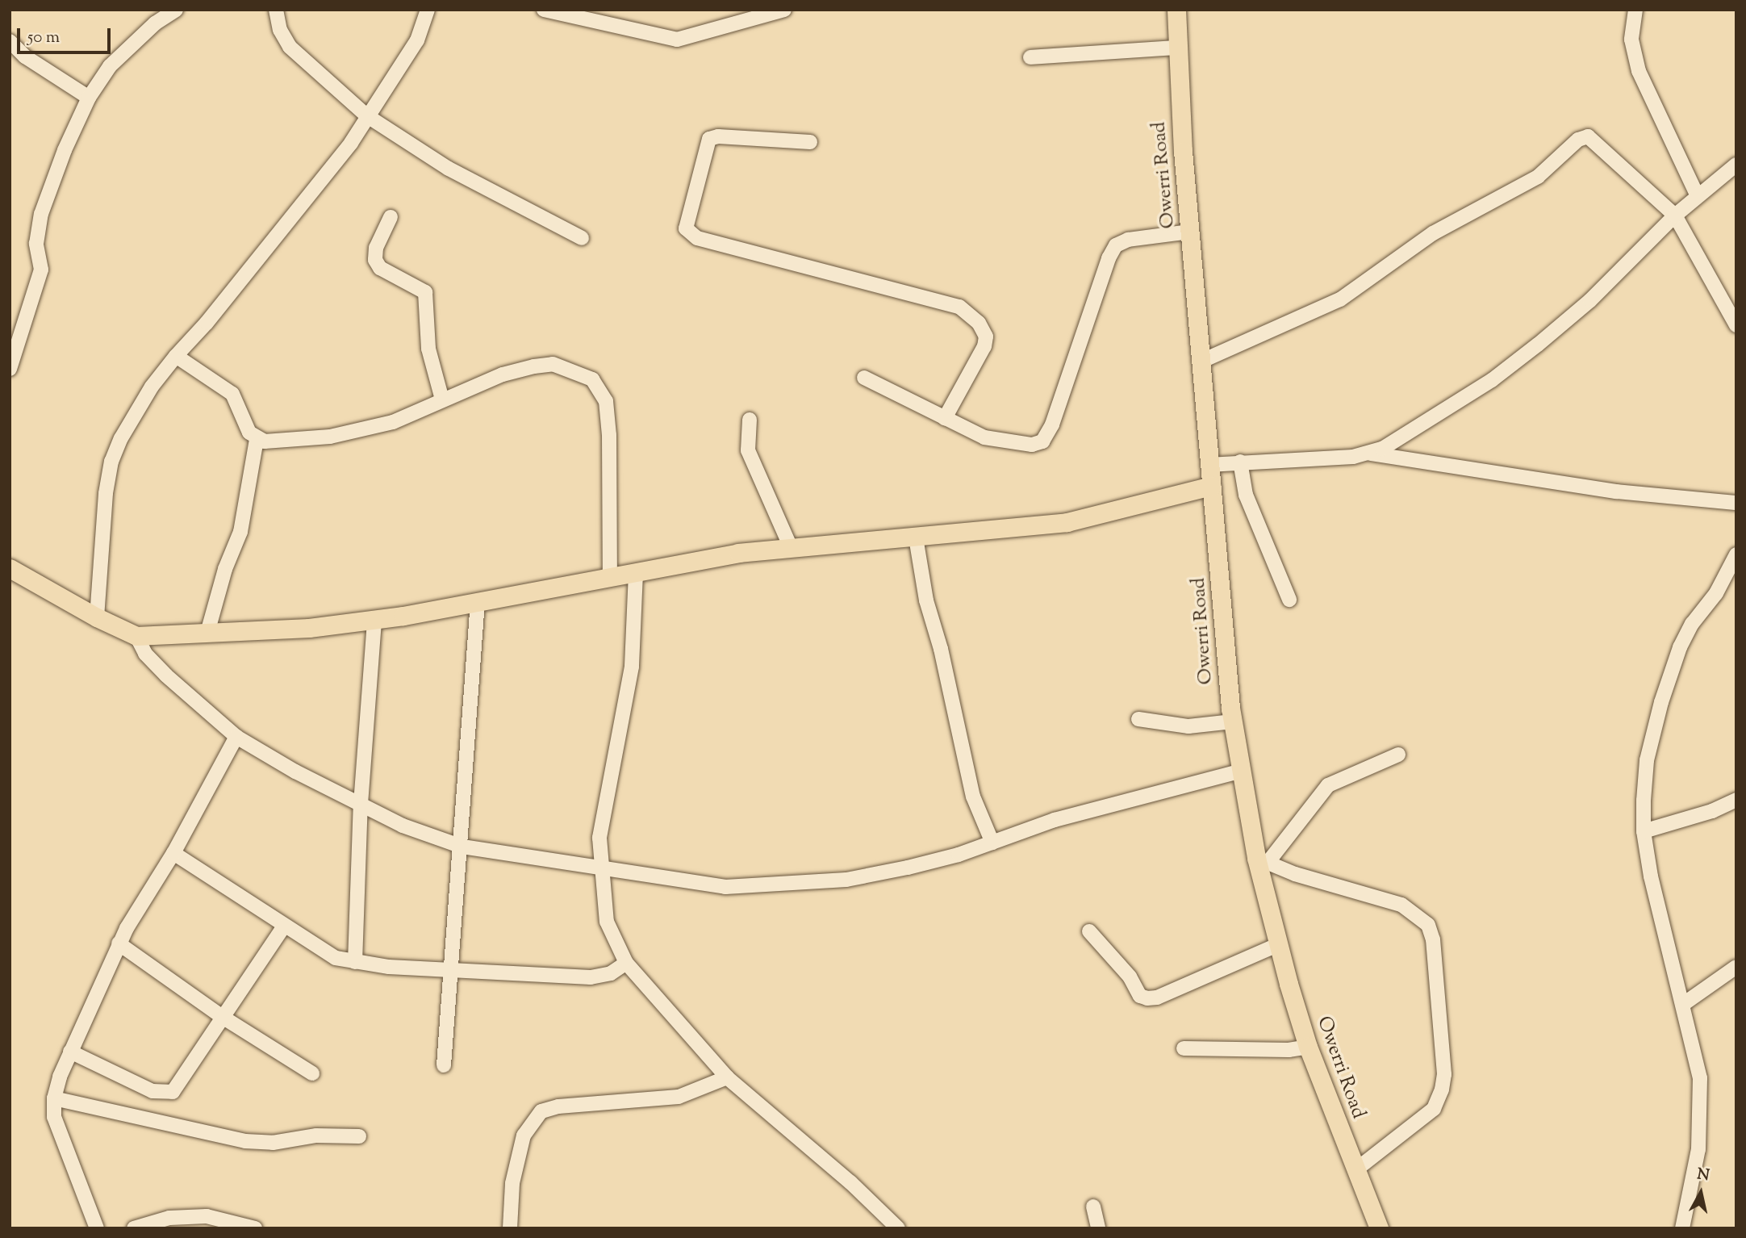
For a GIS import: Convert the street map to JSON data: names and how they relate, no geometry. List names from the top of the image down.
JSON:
{
  "streets": {
    "main road": ["Owerri Road"]
  },
  "scale_bar": "50 m",
  "north": "top"
}
